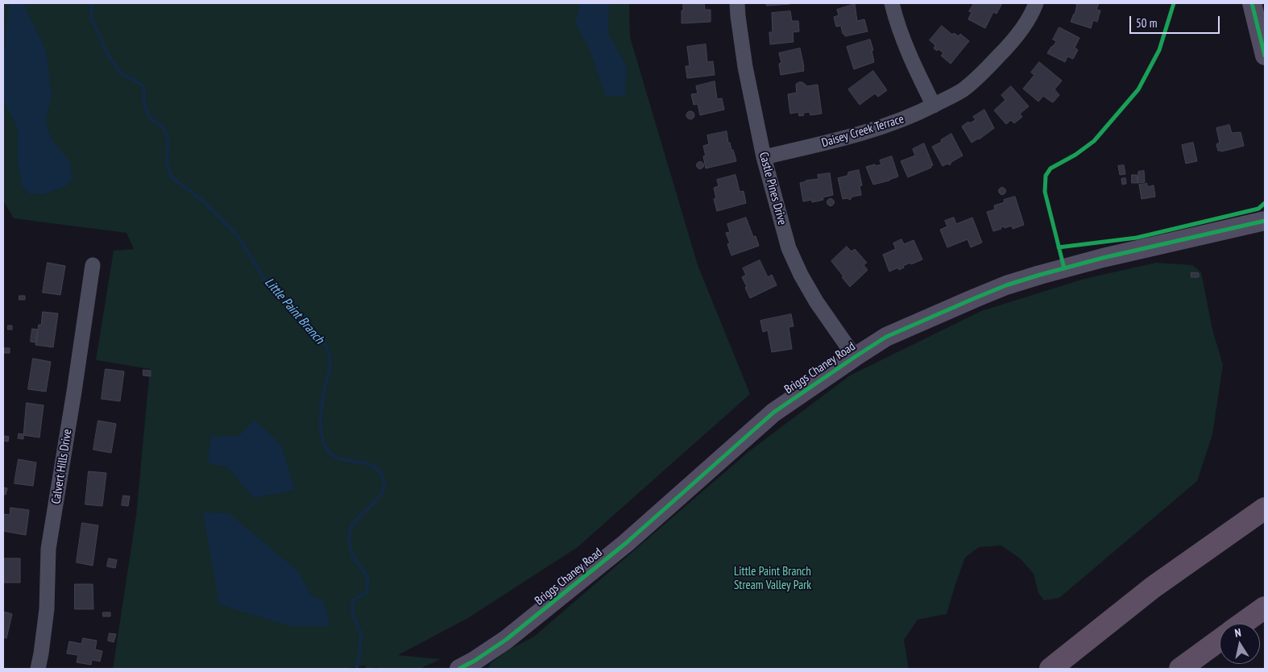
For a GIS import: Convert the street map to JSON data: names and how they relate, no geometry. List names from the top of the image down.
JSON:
{
  "streets": {
    "main road": ["Briggs Chaney Road"],
    "street": ["Daisey Creek Terrace", "Castle Pines Drive", "Calvert Hills Drive"]
  },
  "crossings": [
    ["Daisey Creek Terrace", "Castle Pines Drive"],
    ["Castle Pines Drive", "Briggs Chaney Road"]
  ],
  "water": ["Little Paint Branch"],
  "parks": ["Little Paint Branch Stream Valley Park"],
  "scale_bar": "50 m",
  "north": "top"
}
